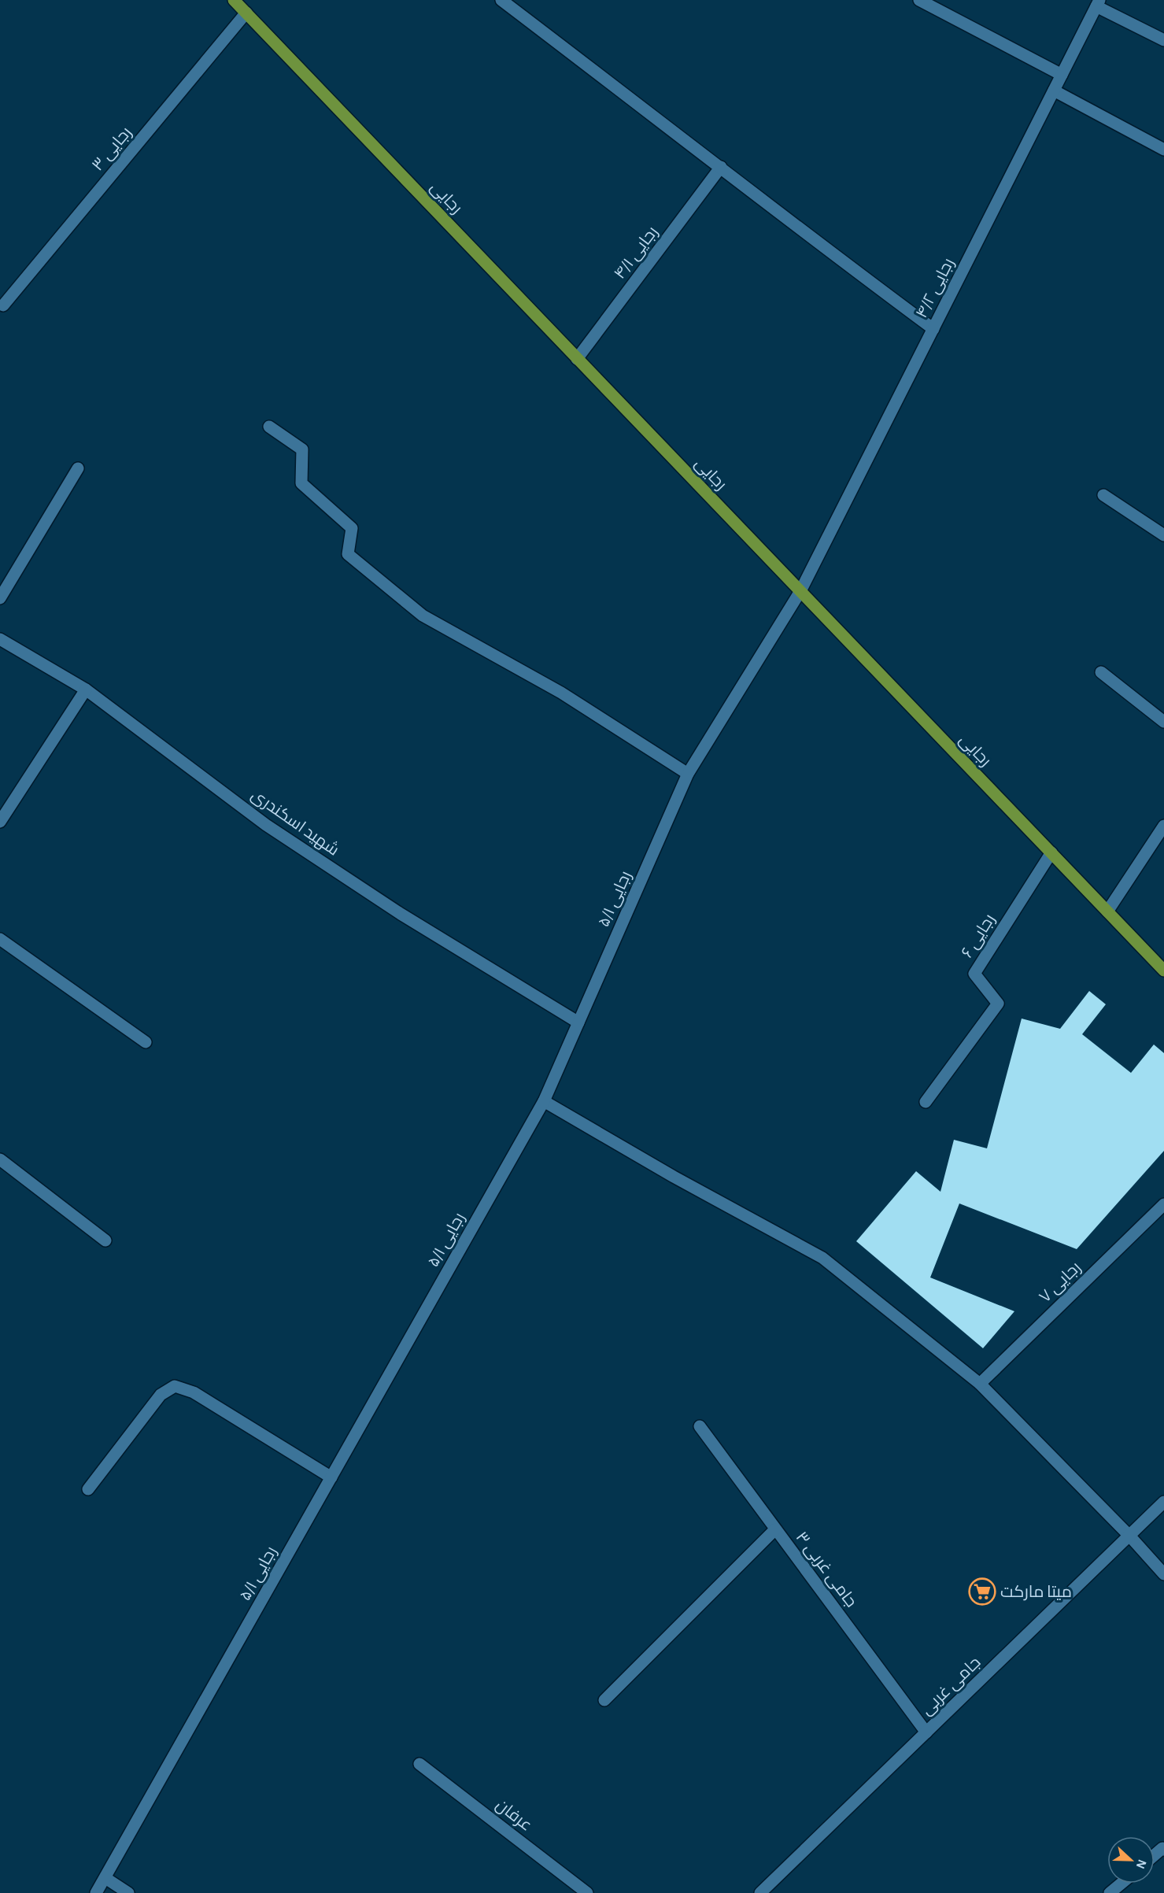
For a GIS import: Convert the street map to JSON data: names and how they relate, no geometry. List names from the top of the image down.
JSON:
{
  "streets": {
    "main road": ["رجایی"],
    "street": [
      "رجایی ۳",
      "رجایی ۴/۱",
      "رجایی ۴/۲",
      "شهید اسکندری",
      "رجایی ۵/۱",
      "رجایی ۶",
      "رجایی ۷",
      "جامی غربی ۳",
      "جامی غربی",
      "عرفان"
    ]
  },
  "crossings": [
    ["رجایی ۳", "رجایی"],
    ["رجایی", "رجایی ۴/۱"],
    ["رجایی", "رجایی ۴/۲"],
    ["رجایی", "رجایی ۵/۱"],
    ["رجایی", "رجایی ۶"],
    ["رجایی ۴/۲", "رجایی ۵/۱"],
    ["شهید اسکندری", "رجایی ۵/۱"],
    ["جامی غربی ۳", "جامی غربی"]
  ],
  "places": {
    "supermarket": ["ميتا ماركت"]
  },
  "north": "right"
}
